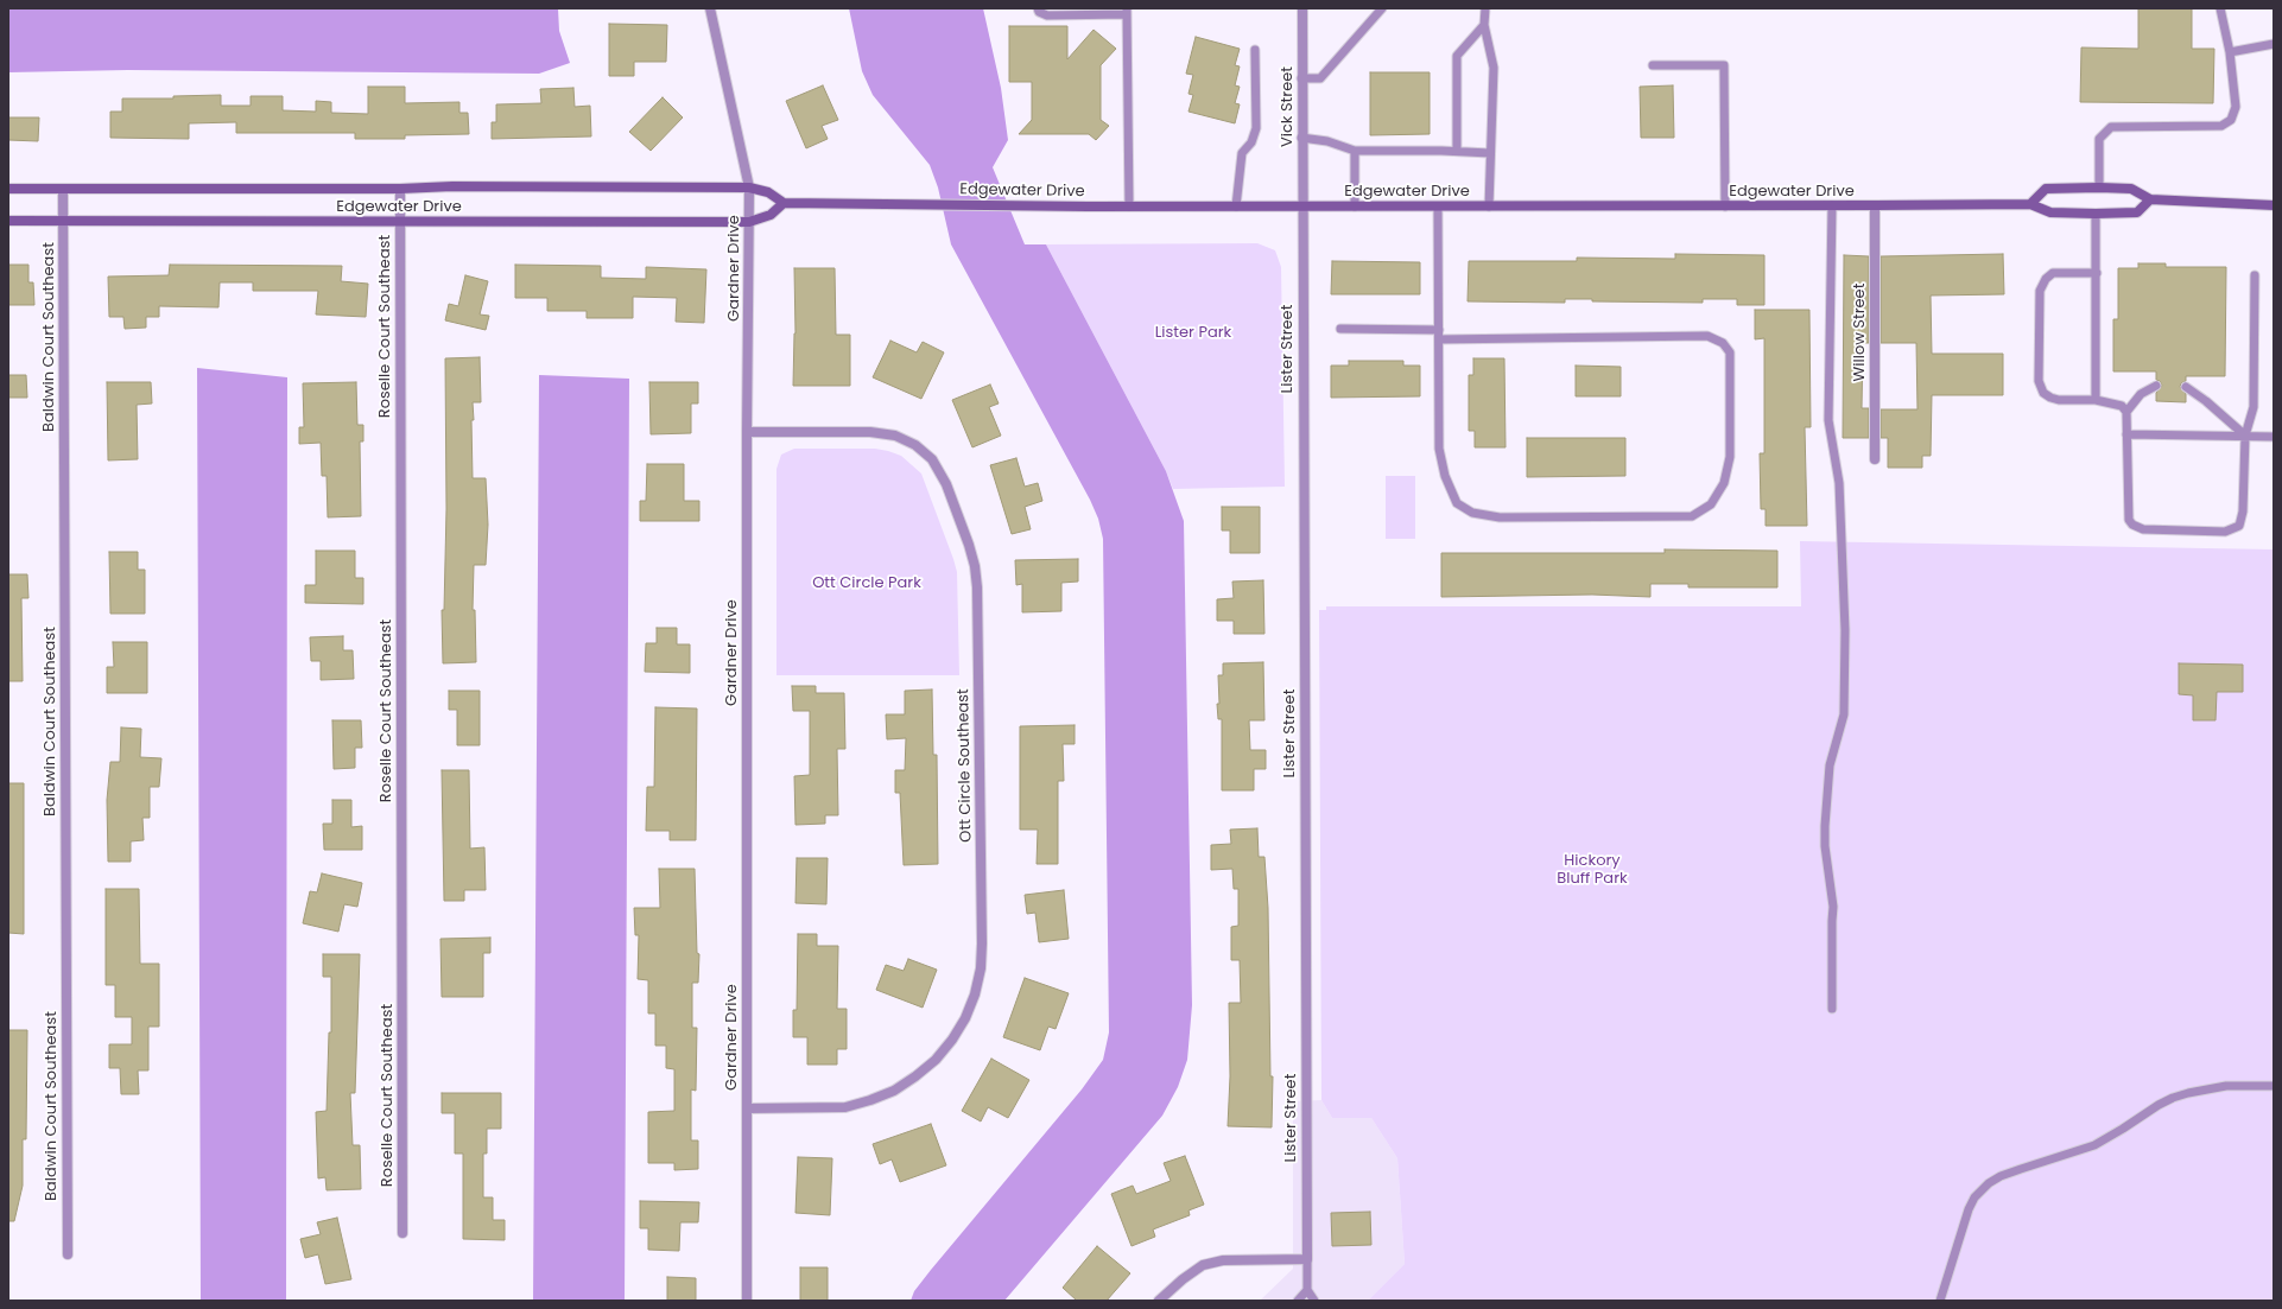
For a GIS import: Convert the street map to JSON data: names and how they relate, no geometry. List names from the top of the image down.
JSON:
{
  "streets": {
    "street": [
      "Vick Street",
      "Edgewater Drive",
      "Gardner Drive",
      "Roselle Court Southeast",
      "Willow Street",
      "Baldwin Court Southeast",
      "Lister Street",
      "Ott Circle Southeast"
    ]
  },
  "crossings": [
    ["Vick Street", "Edgewater Drive"],
    ["Vick Street", "Lister Street"],
    ["Edgewater Drive", "Gardner Drive"],
    ["Edgewater Drive", "Roselle Court Southeast"],
    ["Edgewater Drive", "Willow Street"],
    ["Edgewater Drive", "Baldwin Court Southeast"],
    ["Edgewater Drive", "Lister Street"],
    ["Gardner Drive", "Ott Circle Southeast"]
  ],
  "parks": ["Lister Park", "Ott Circle Park", "Hickory Bluff Park"]
}
